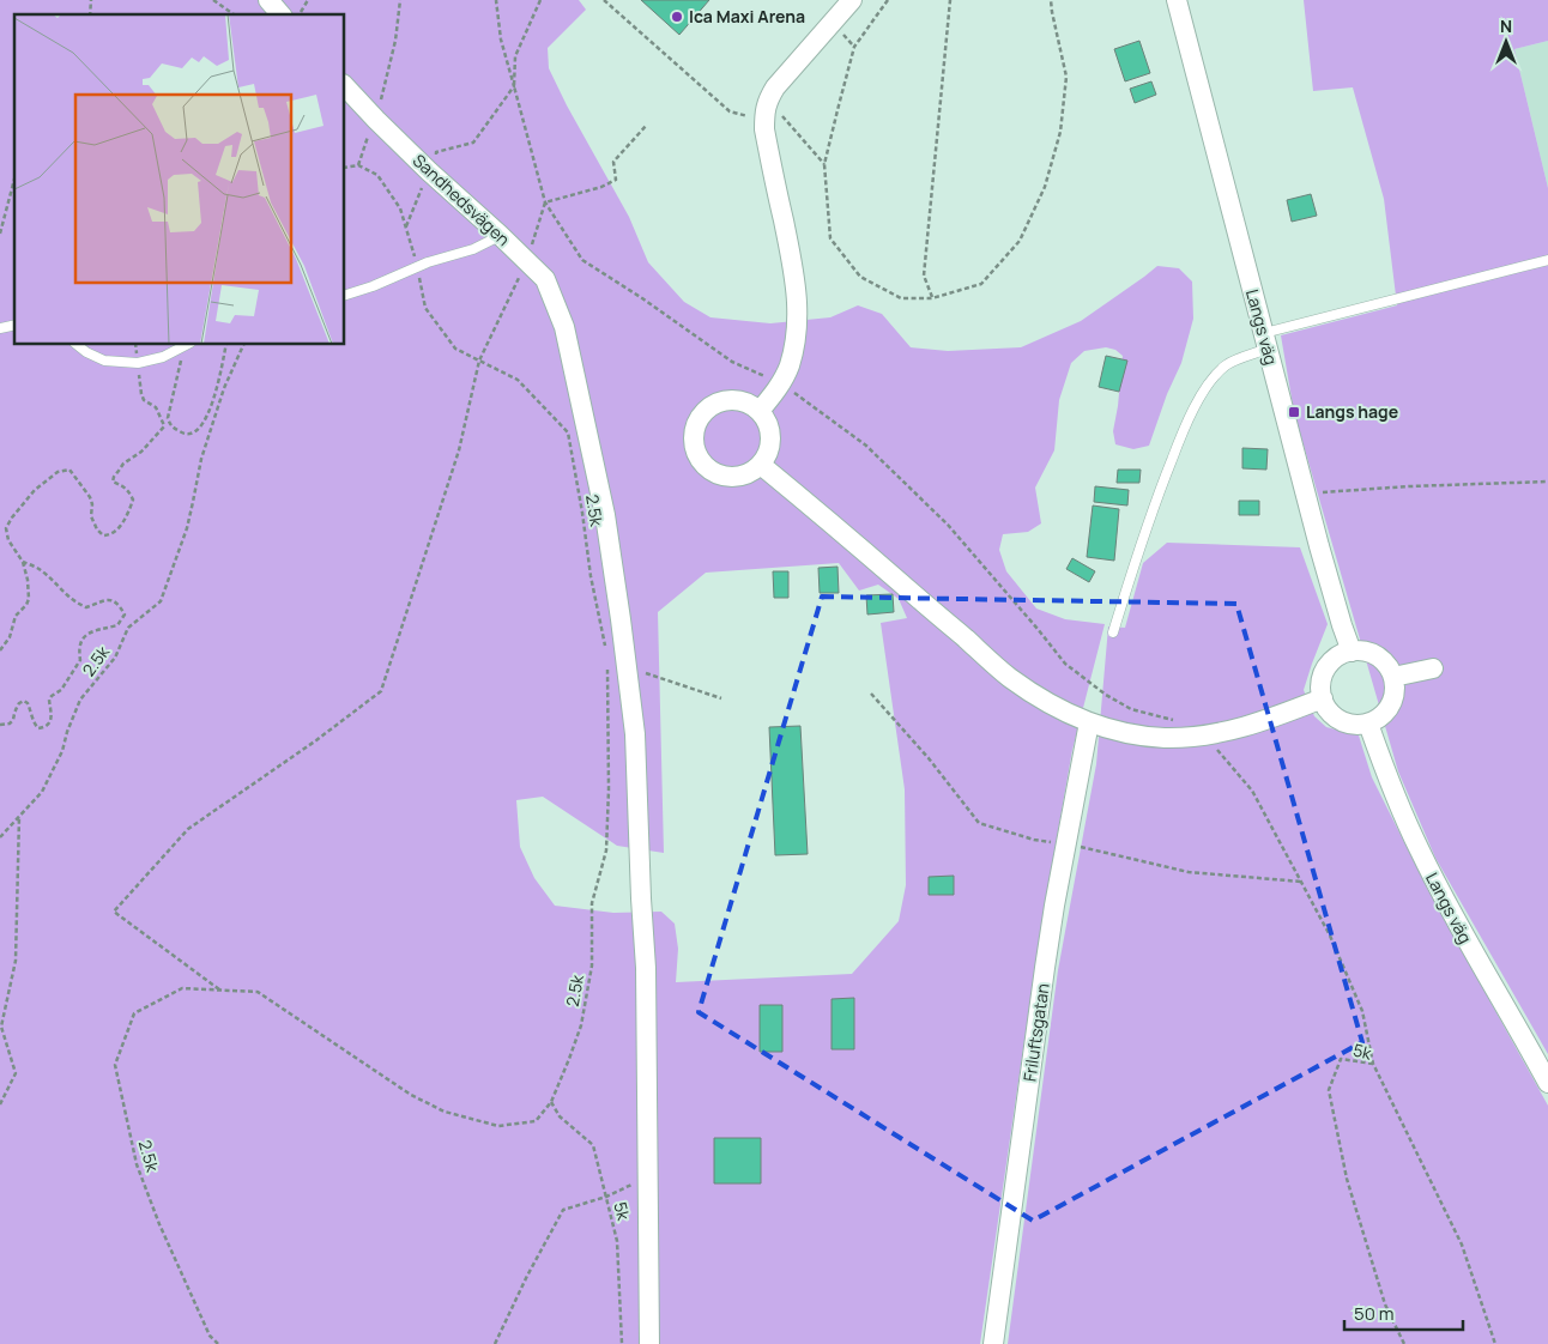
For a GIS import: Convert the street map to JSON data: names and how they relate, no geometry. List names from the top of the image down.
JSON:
{
  "streets": {
    "street": ["Sandhedsvägen", "Langs väg", "Friluftsgatan"],
    "path": ["2.5k", "5k"]
  },
  "crossings": [
    ["2.5k", "5k"]
  ],
  "places": {
    "other": ["Ica Maxi Arena"],
    "transit": ["Langs hage"]
  },
  "scale_bar": "50 m",
  "north": "top"
}
